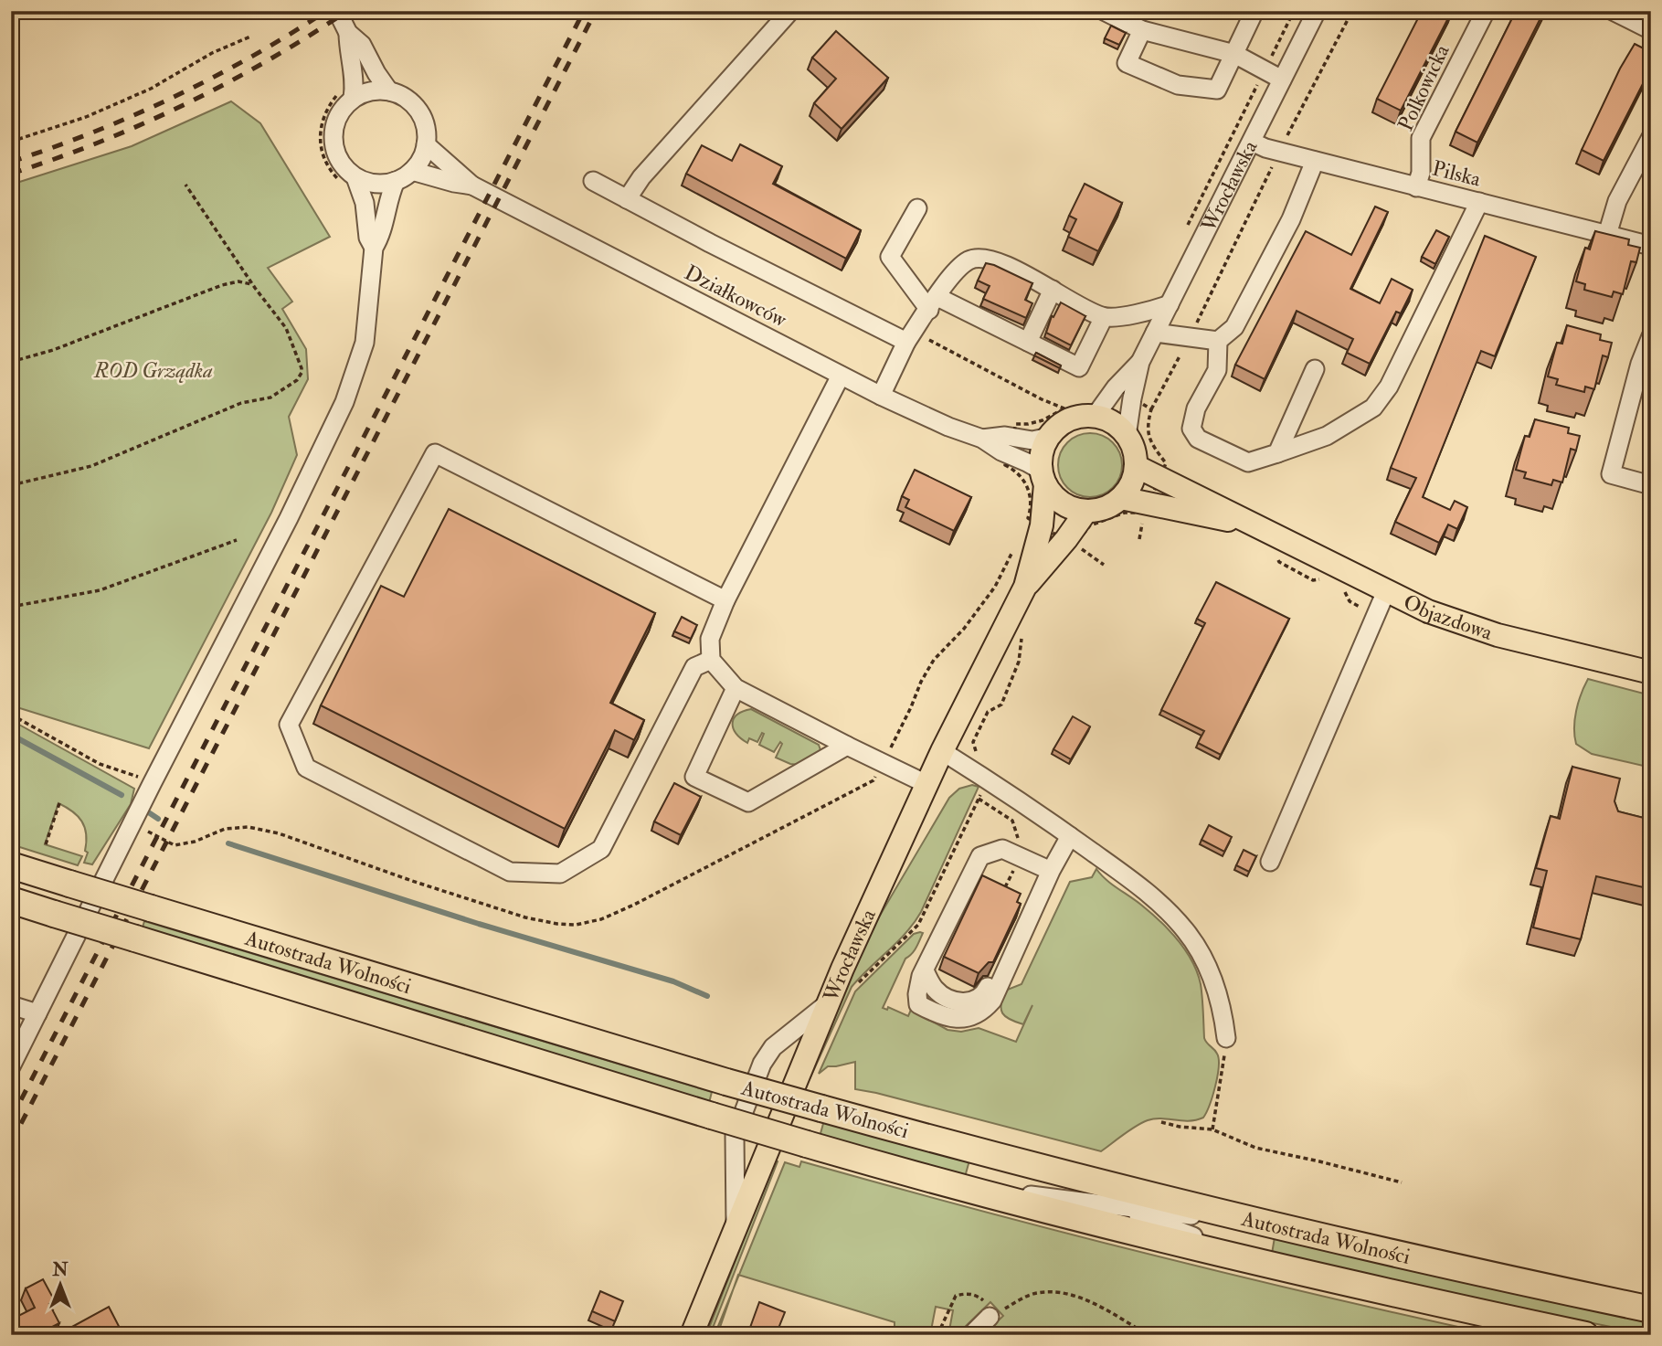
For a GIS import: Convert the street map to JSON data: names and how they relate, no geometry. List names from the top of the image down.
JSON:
{
  "streets": {
    "highway": ["Autostrada Wolności"],
    "main road": ["Wrocławska", "Objazdowa"],
    "street": ["Polkowicka", "Pilska", "Działkowców"]
  },
  "crossings": [
    ["Polkowicka", "Pilska"],
    ["Pilska", "Wrocławska"],
    ["Wrocławska", "Działkowców"],
    ["Wrocławska", "Objazdowa"],
    ["Działkowców", "Objazdowa"]
  ],
  "parks": ["ROD Grządka"],
  "north": "top"
}
